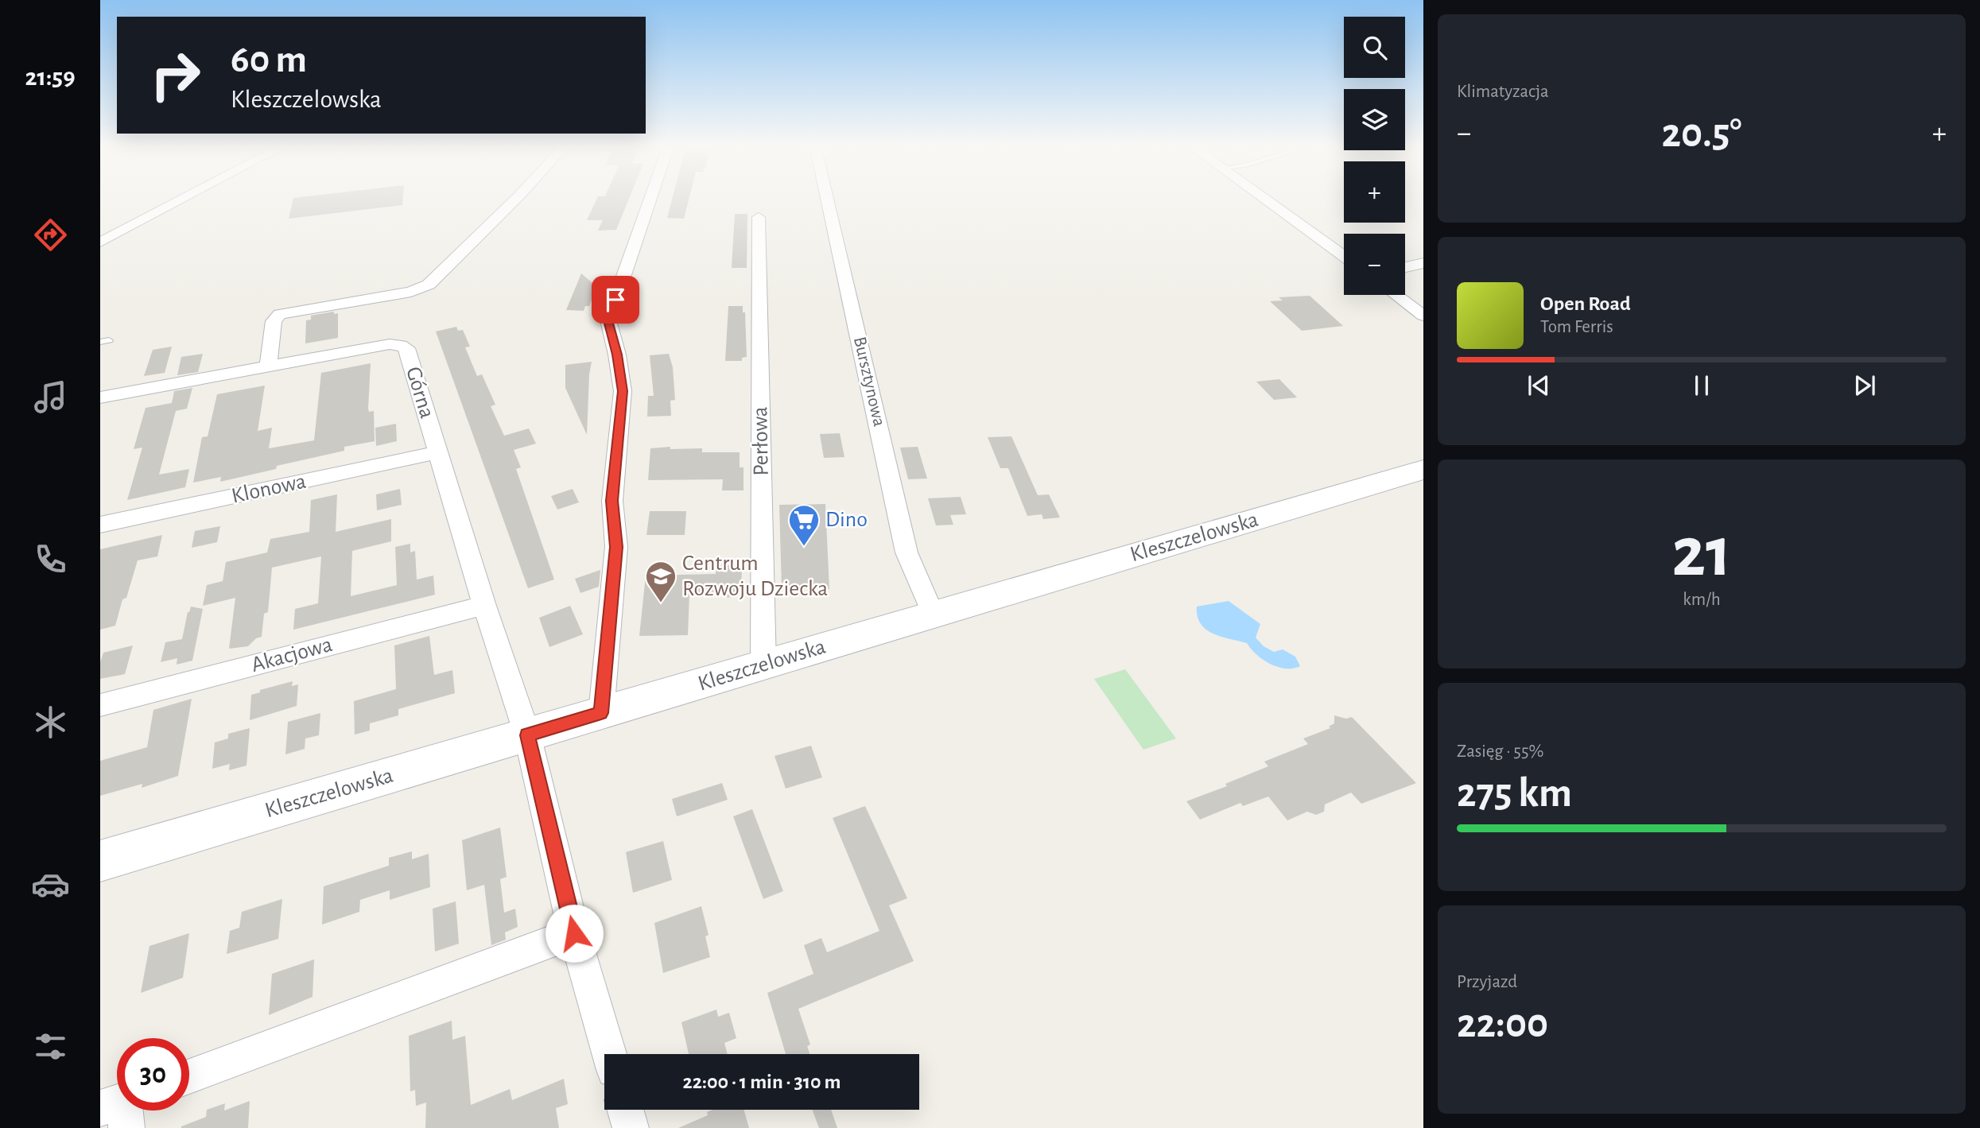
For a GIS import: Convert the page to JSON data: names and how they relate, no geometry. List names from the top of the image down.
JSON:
{
  "streets": {
    "main road": ["Kleszczelowska"],
    "street": [
      "Bursztynowa",
      "Górna",
      "Perłowa",
      "Klonowa",
      "Akacjowa"
    ]
  },
  "crossings": [
    ["Bursztynowa", "Kleszczelowska"],
    ["Górna", "Klonowa"],
    ["Górna", "Kleszczelowska"],
    ["Górna", "Akacjowa"],
    ["Perłowa", "Kleszczelowska"]
  ],
  "places": {
    "supermarket": ["Dino"],
    "school or university": ["Centrum Rozwoju Dziecka"]
  },
  "page": {
    "tabs": "21:59",
    "tile": [
      "Klimatyzacja",
      ["21", "km/h"],
      ["Zasięg · 55%", "275 km"],
      ["Przyjazd", "22:00"]
    ],
    "map_buttons": ["+", "−"],
    "turn": ["60 m", "Kleszczelowska"],
    "heat": ["−", "20.5°", "+"],
    "song": ["Open Road", "Tom Ferris"],
    "limit": "30",
    "trip": "22:00 · 1 min · 310 m"
  }
}
